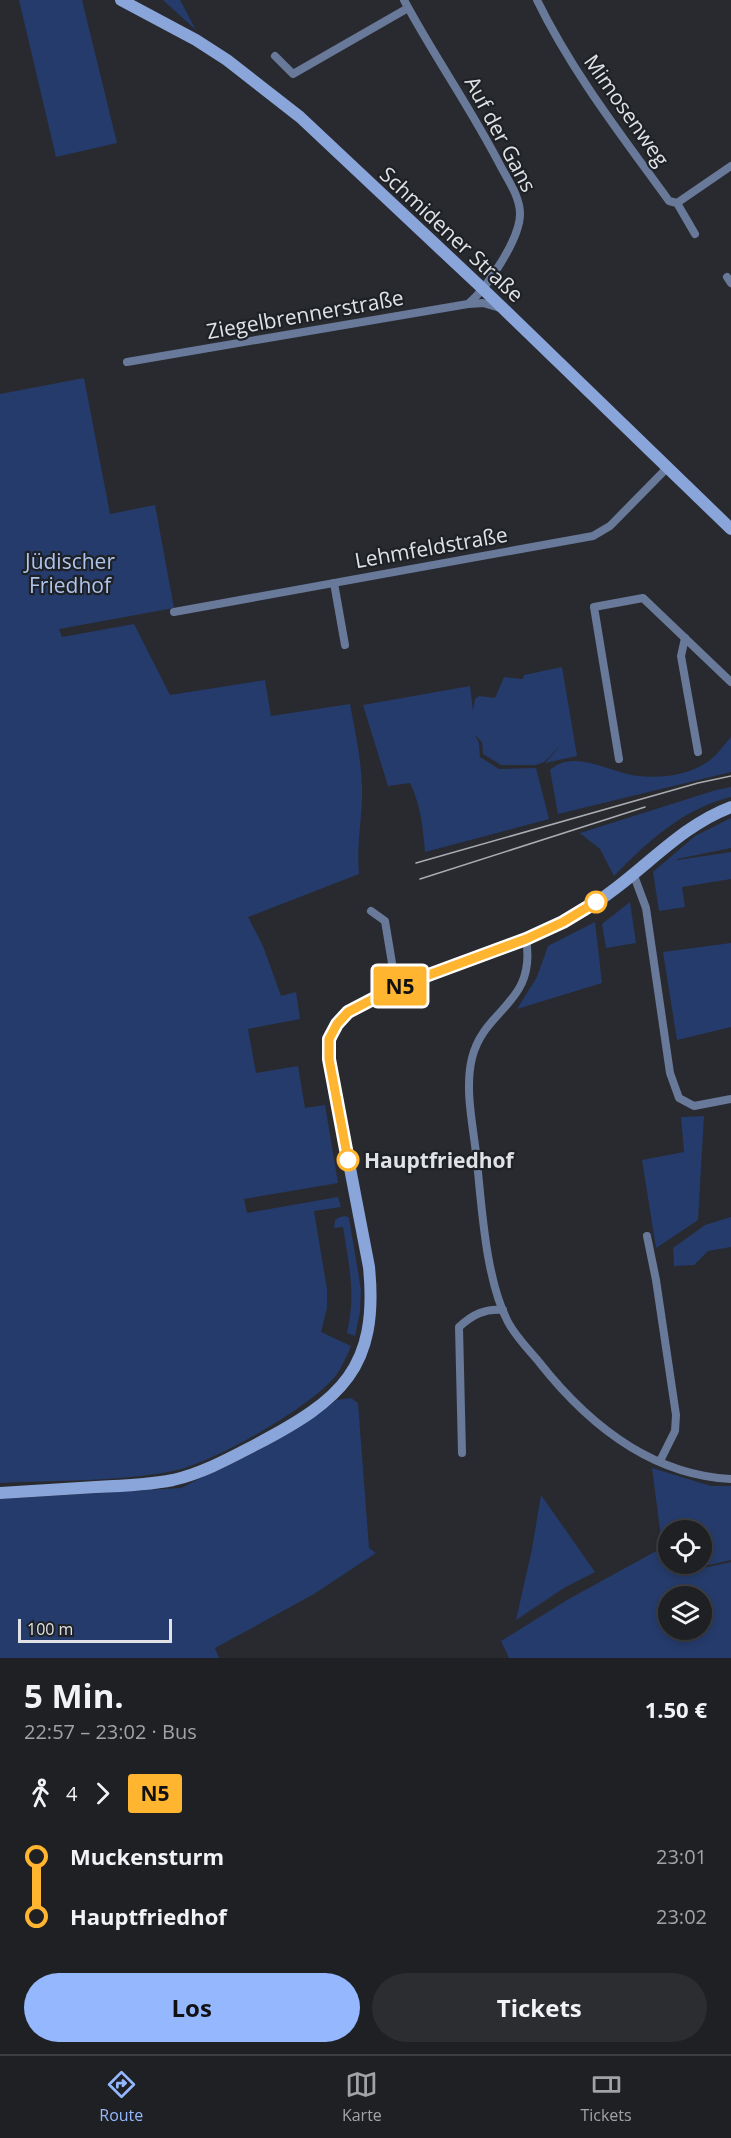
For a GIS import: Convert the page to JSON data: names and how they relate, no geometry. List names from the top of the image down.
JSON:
{
  "streets": {
    "street": [
      "Mimosenweg",
      "Auf der Gans",
      "Schmidener Straße",
      "Ziegelbrennerstraße",
      "Lehmfeldstraße"
    ]
  },
  "crossings": [
    ["Auf der Gans", "Schmidener Straße"],
    ["Schmidener Straße", "Ziegelbrennerstraße"],
    ["Schmidener Straße", "Lehmfeldstraße"]
  ],
  "parks": ["Jüdischer Friedhof"],
  "places": ["Hauptfriedhof"],
  "lines": ["bus line N5"],
  "scale_bar": "100 m",
  "page": {
    "on_map": "N5",
    "scale": "100 m",
    "heading": ["5 Min.", "22:57 – 23:02 · Bus", "1.50 €"],
    "legs": ["4", "N5"],
    "list": [
      {
        "name": "Muckensturm",
        "value": "23:01"
      },
      {
        "name": "Hauptfriedhof",
        "value": "23:02"
      }
    ],
    "buttons": ["Los", "Tickets"],
    "tabs": ["Route", "Karte", "Tickets"]
  }
}
